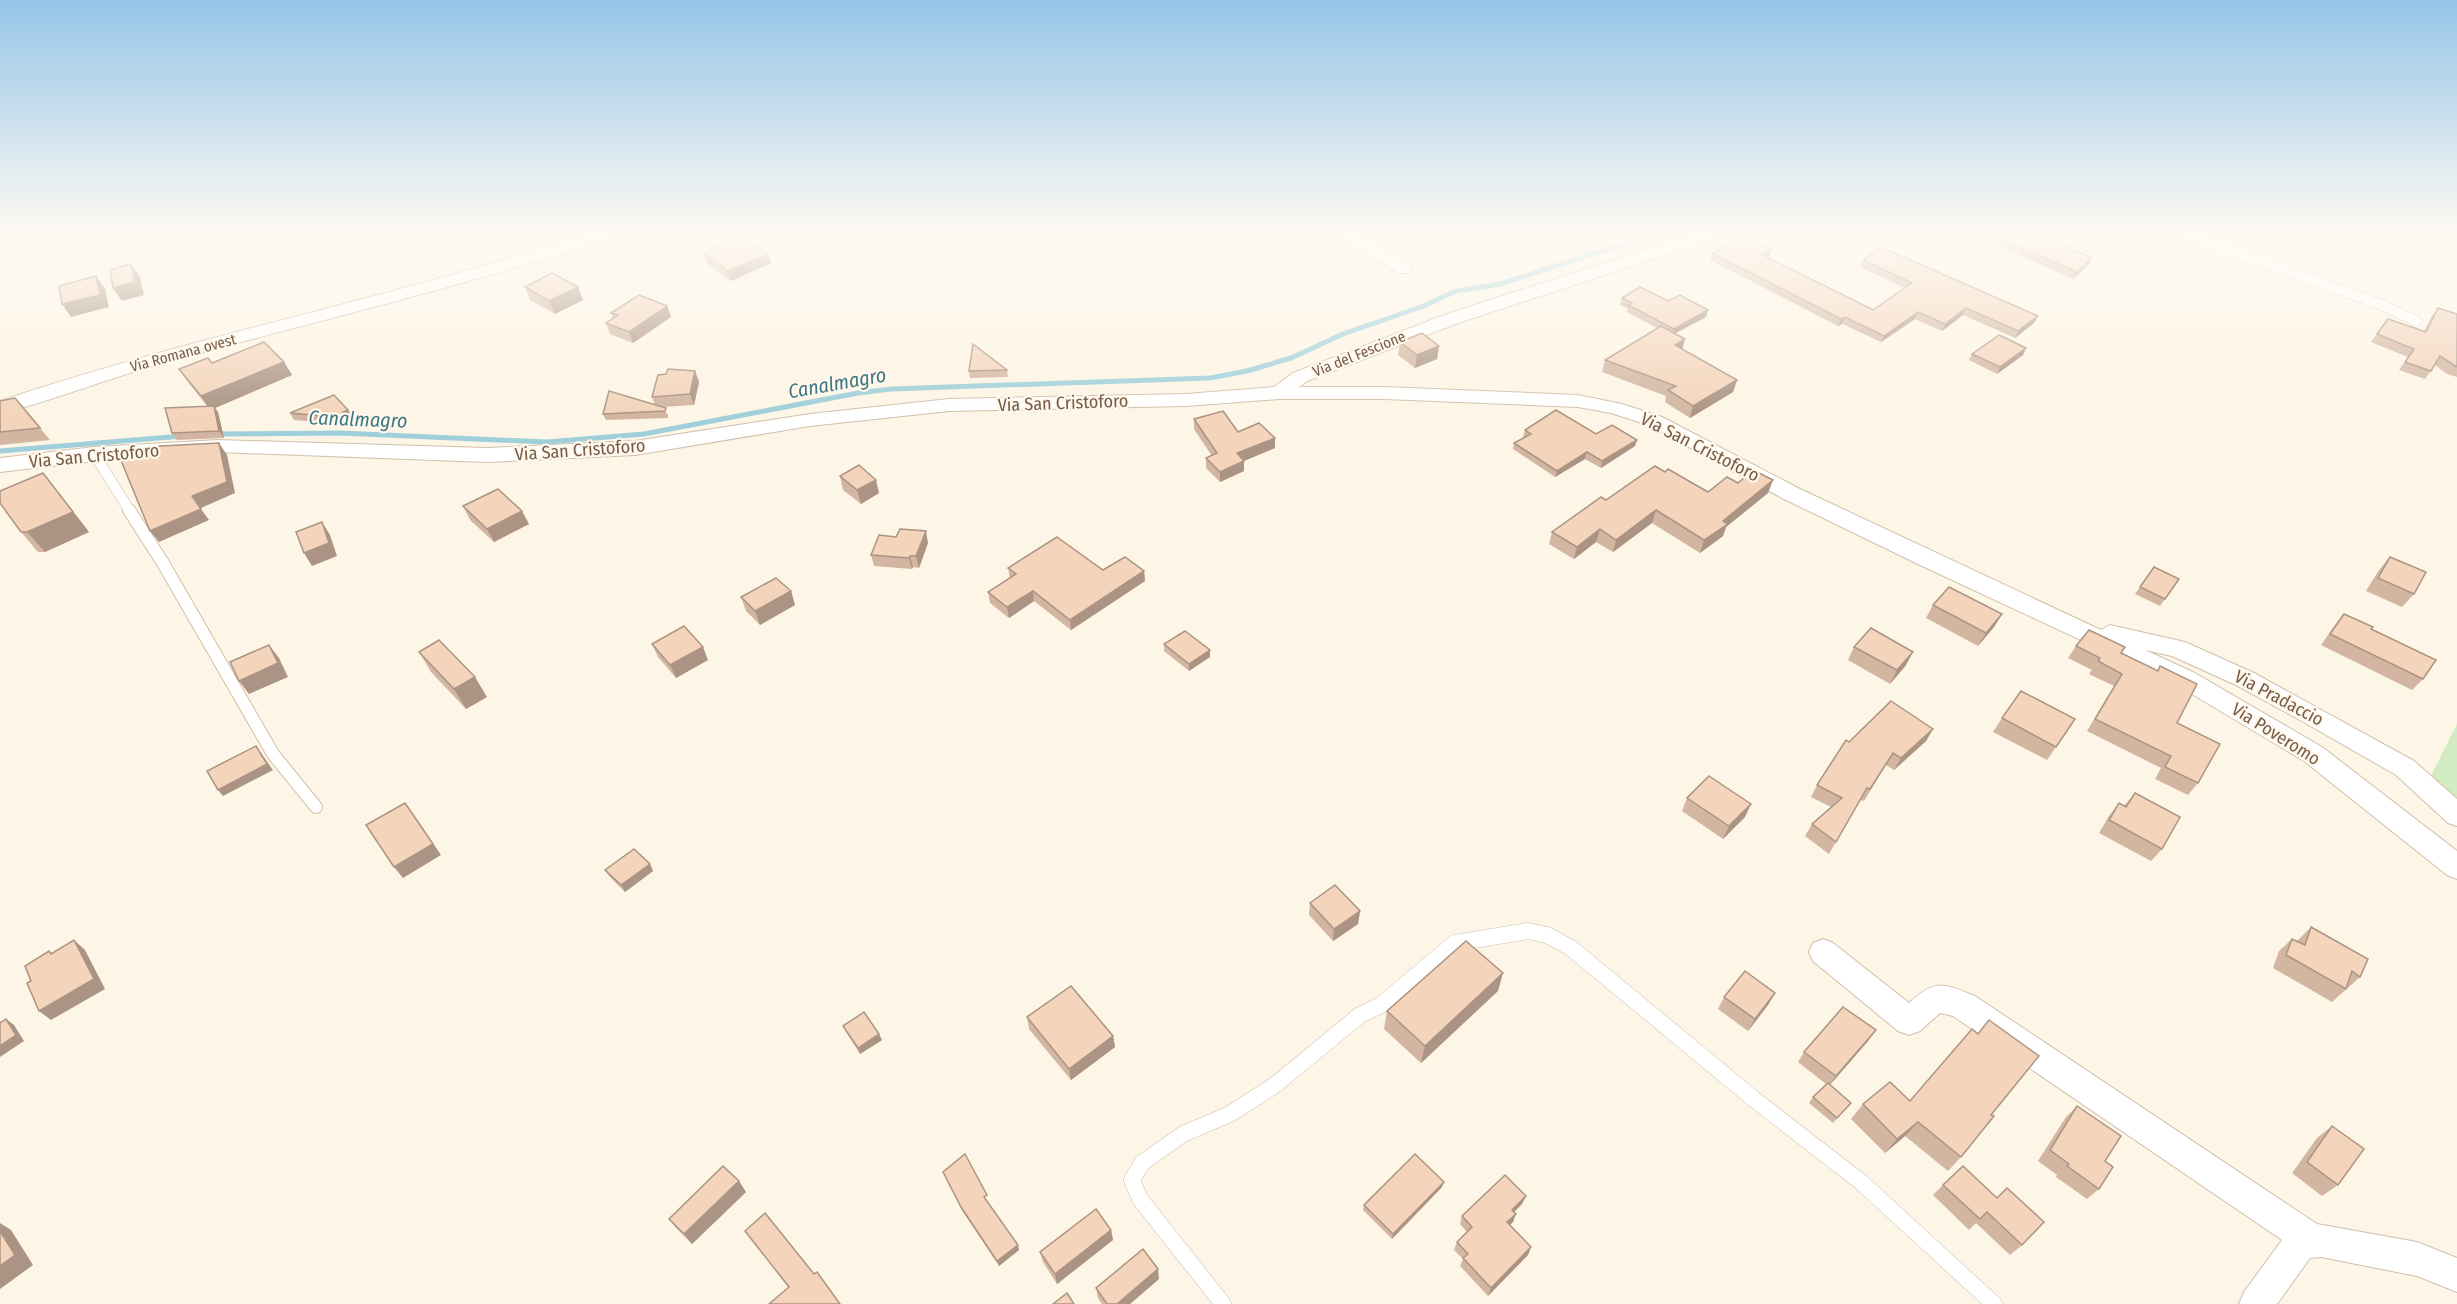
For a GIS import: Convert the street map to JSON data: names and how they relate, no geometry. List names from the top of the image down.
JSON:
{
  "streets": {
    "street": [
      "Via Romana ovest",
      "Via del Fescione",
      "Via San Cristoforo",
      "Via Pradaccio",
      "Via Poveromo"
    ]
  },
  "crossings": [
    ["Via del Fescione", "Via San Cristoforo"],
    ["Via San Cristoforo", "Via Pradaccio"],
    ["Via San Cristoforo", "Via Poveromo"],
    ["Via Pradaccio", "Via Poveromo"]
  ],
  "water": ["Canalmagro"]
}
